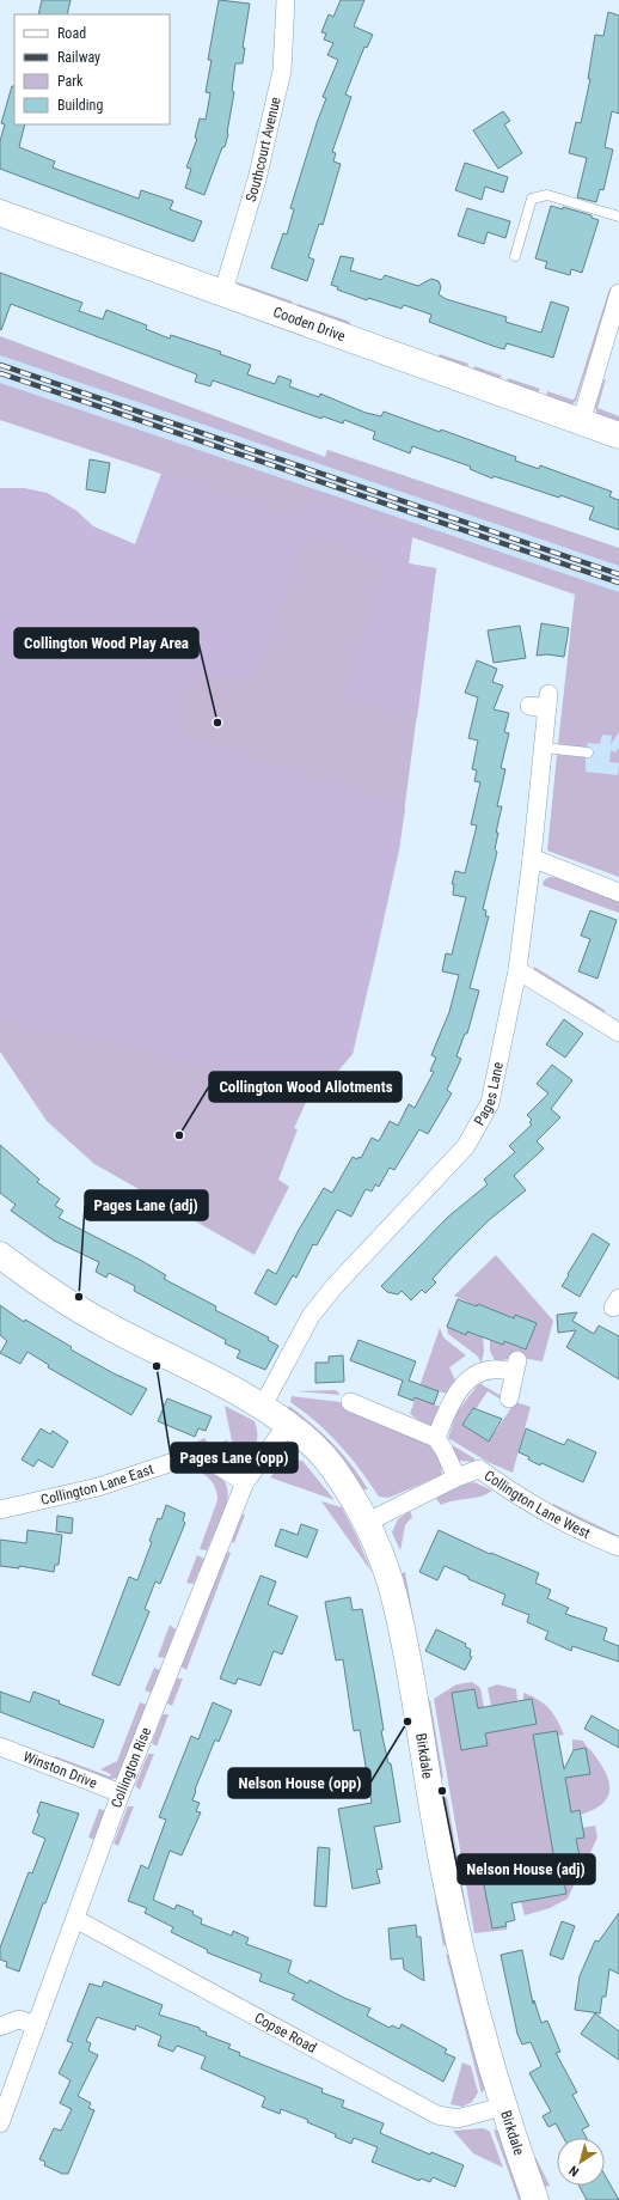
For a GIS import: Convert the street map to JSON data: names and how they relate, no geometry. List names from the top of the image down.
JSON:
{
  "streets": {
    "street": [
      "Southcourt Avenue",
      "Cooden Drive",
      "Pages Lane",
      "Collington Lane East",
      "Collington Lane West",
      "Birkdale",
      "Collington Rise",
      "Winston Drive",
      "Copse Road"
    ]
  },
  "crossings": [
    ["Southcourt Avenue", "Cooden Drive"],
    ["Pages Lane", "Birkdale"],
    ["Collington Lane East", "Collington Rise"],
    ["Collington Lane West", "Birkdale"],
    ["Birkdale", "Collington Rise"],
    ["Birkdale", "Copse Road"],
    ["Collington Rise", "Winston Drive"],
    ["Collington Rise", "Copse Road"]
  ],
  "places": [
    "Collington Wood Play Area",
    "Collington Wood Allotments",
    "Pages Lane (adj)",
    "Pages Lane (opp)",
    "Nelson House (opp)",
    "Nelson House (adj)"
  ],
  "legend": [
    "Road",
    "Railway",
    "Park",
    "Building"
  ],
  "north": "bottom left"
}
